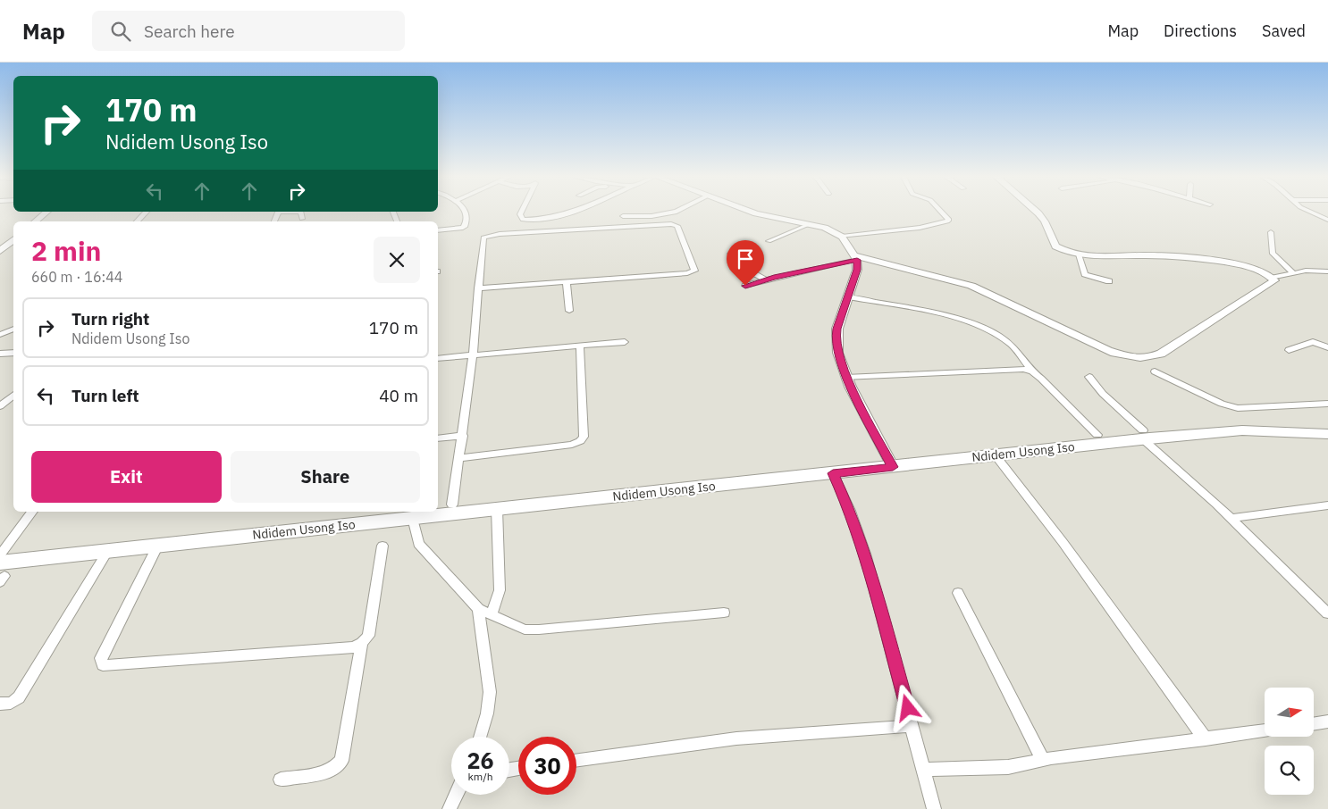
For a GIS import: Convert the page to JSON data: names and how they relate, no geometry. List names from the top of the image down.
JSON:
{
  "streets": {
    "highway": ["Ndidem Usong Iso"]
  },
  "north": "right",
  "page": {
    "header": "Map",
    "search": "Search here",
    "nav": ["Map", "Directions", "Saved"],
    "turn": ["170 m", "Ndidem Usong Iso"],
    "heading": ["2 min", "660 m · 16:44"],
    "list": [
      {
        "name": "Turn right",
        "note": "Ndidem Usong Iso",
        "value": "170 m"
      },
      {
        "name": "Turn left",
        "value": "40 m"
      }
    ],
    "buttons": ["Exit", "Share"],
    "speed": "26 km/h",
    "limit": "30"
  }
}
